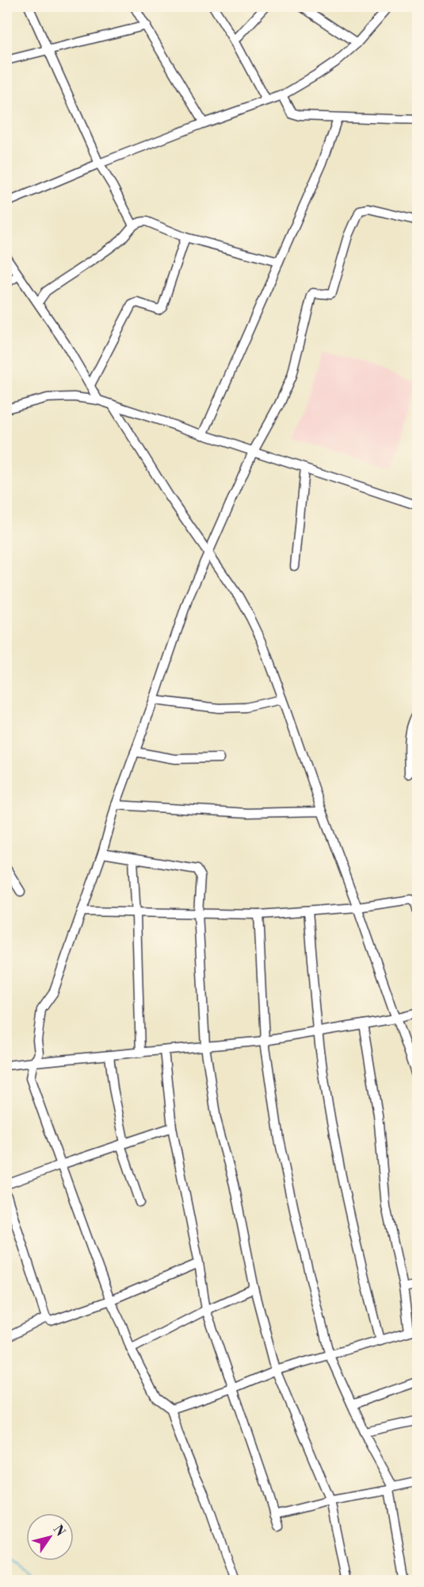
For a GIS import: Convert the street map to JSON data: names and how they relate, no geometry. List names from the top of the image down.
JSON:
{
  "north": "top right"
}
